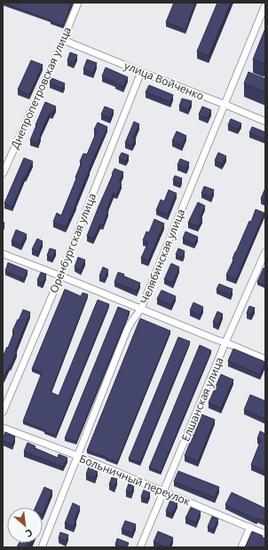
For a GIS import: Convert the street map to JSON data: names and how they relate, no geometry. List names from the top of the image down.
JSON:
{
  "streets": {
    "street": [
      "улица Войченко",
      "Днепропетровская улица",
      "Оренбургская улица",
      "Челябинская улица",
      "Елшанская улица",
      "Больничный переулок"
    ]
  },
  "crossings": [
    ["улица Войченко", "Днепропетровская улица"],
    ["улица Войченко", "Оренбургская улица"],
    ["улица Войченко", "Челябинская улица"],
    ["Челябинская улица", "Больничный переулок"],
    ["Елшанская улица", "Больничный переулок"]
  ],
  "north": "bottom right"
}
